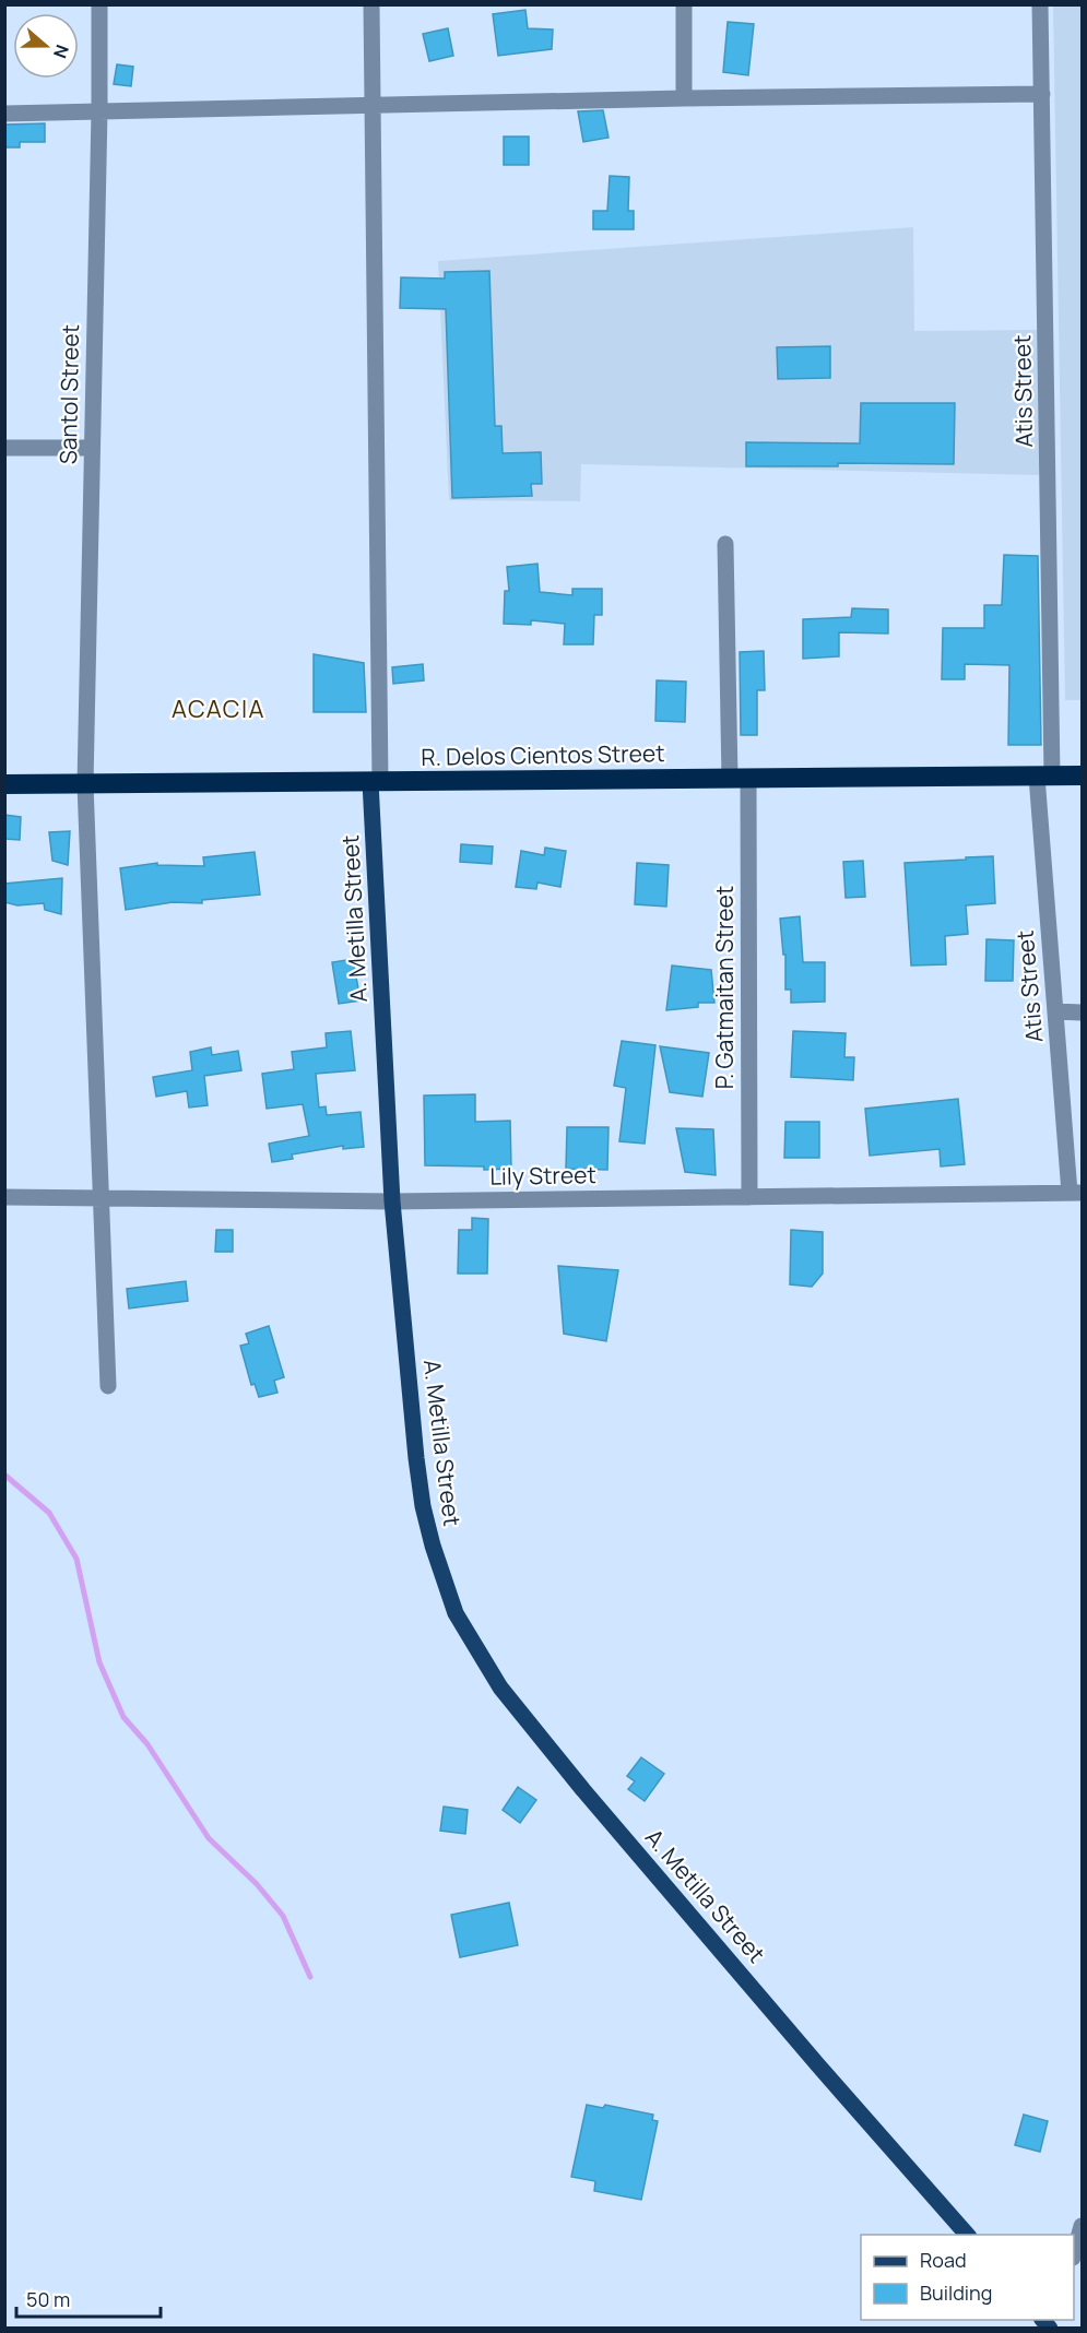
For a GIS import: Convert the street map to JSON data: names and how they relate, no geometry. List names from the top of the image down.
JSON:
{
  "streets": {
    "highway": ["R. Delos Cientos Street"],
    "main road": ["A. Metilla Street"],
    "street": [
      "Atis Street",
      "Santol Street",
      "P. Gatmaitan Street",
      "Lily Street"
    ]
  },
  "crossings": [
    ["Atis Street", "R. Delos Cientos Street"],
    ["Atis Street", "Lily Street"],
    ["Santol Street", "R. Delos Cientos Street"],
    ["Santol Street", "Lily Street"],
    ["R. Delos Cientos Street", "A. Metilla Street"],
    ["R. Delos Cientos Street", "P. Gatmaitan Street"],
    ["A. Metilla Street", "Lily Street"],
    ["P. Gatmaitan Street", "Lily Street"]
  ],
  "districts": ["ACACIA"],
  "legend": ["Road", "Building"],
  "scale_bar": "50 m",
  "north": "right"
}
